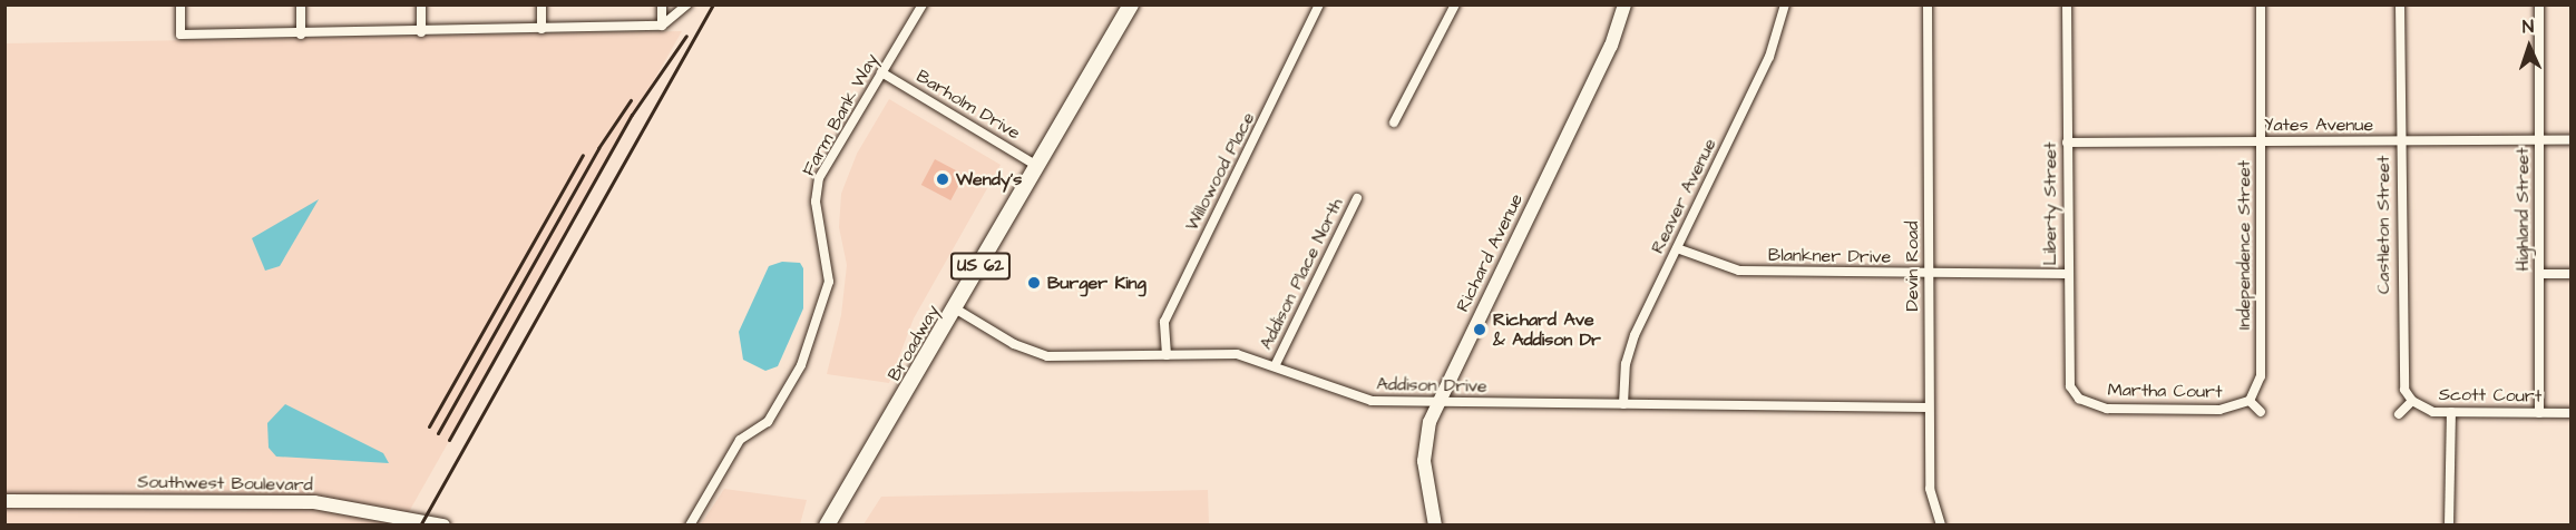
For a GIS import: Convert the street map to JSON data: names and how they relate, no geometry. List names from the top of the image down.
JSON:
{
  "streets": {
    "main road": ["US 62", "Broadway"],
    "street": [
      "Barholm Drive",
      "Farm Bank Way",
      "Yates Avenue",
      "Willowood Place",
      "Reaver Avenue",
      "Liberty Street",
      "Highland Street",
      "Castleton Street",
      "Independence Street",
      "Richard Avenue",
      "Blankner Drive",
      "Devin Road",
      "Addison Place North",
      "Addison Drive",
      "Martha Court",
      "Scott Court",
      "Southwest Boulevard"
    ]
  },
  "crossings": [
    ["Barholm Drive", "Farm Bank Way"],
    ["Barholm Drive", "Broadway"],
    ["Yates Avenue", "Liberty Street"],
    ["Yates Avenue", "Highland Street"],
    ["Yates Avenue", "Castleton Street"],
    ["Yates Avenue", "Independence Street"],
    ["Willowood Place", "Addison Drive"],
    ["Reaver Avenue", "Blankner Drive"],
    ["Reaver Avenue", "Addison Drive"],
    ["Liberty Street", "Blankner Drive"],
    ["Liberty Street", "Martha Court"],
    ["Highland Street", "Scott Court"],
    ["Castleton Street", "Scott Court"],
    ["Independence Street", "Martha Court"],
    ["Richard Avenue", "Addison Drive"],
    ["Blankner Drive", "Devin Road"],
    ["Devin Road", "Addison Drive"],
    ["Addison Place North", "Addison Drive"],
    ["Broadway", "Addison Drive"]
  ],
  "places": ["Wendy's", "Burger King", "Richard Ave & Addison Dr"],
  "north": "top"
}
